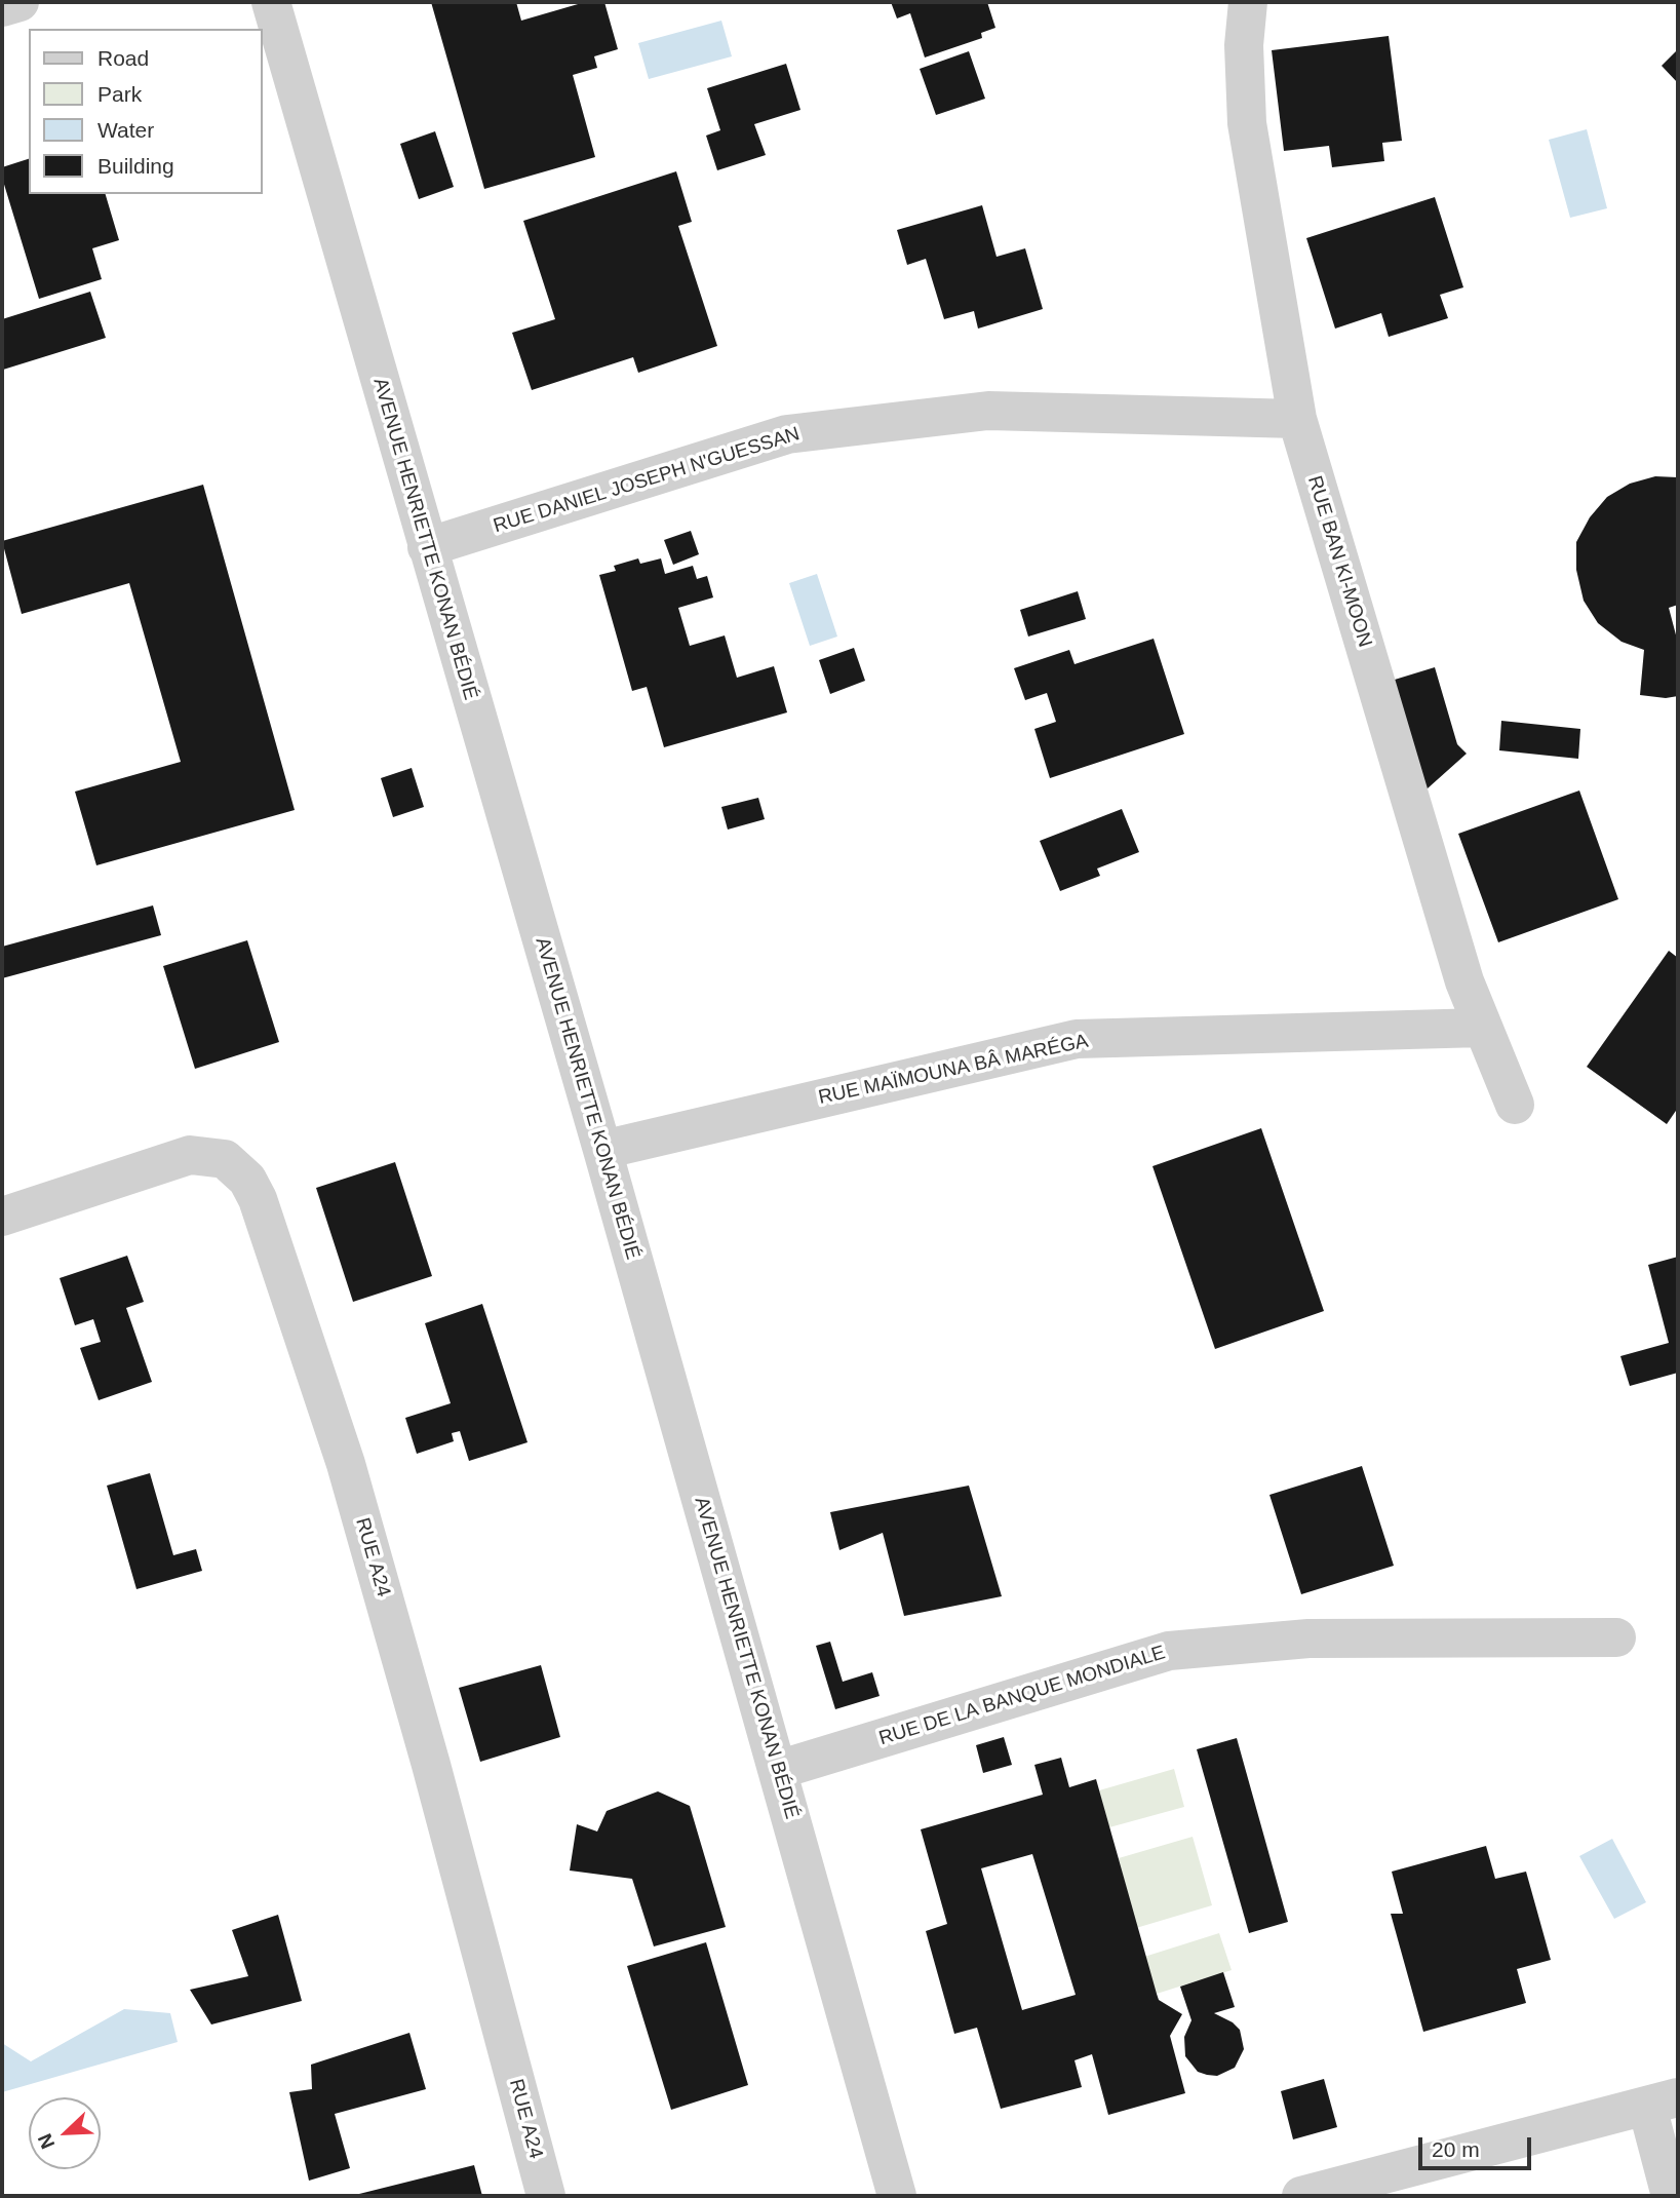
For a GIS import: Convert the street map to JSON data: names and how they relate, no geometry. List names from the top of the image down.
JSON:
{
  "streets": {
    "street": [
      "RUE DANIEL JOSEPH N'GUESSAN",
      "AVENUE HENRIETTE KONAN BÉDIÉ",
      "RUE BAN KI-MOON",
      "RUE MAÏMOUNA BÂ MARÉGA",
      "RUE A24",
      "RUE DE LA BANQUE MONDIALE"
    ]
  },
  "crossings": [
    ["RUE DANIEL JOSEPH N'GUESSAN", "AVENUE HENRIETTE KONAN BÉDIÉ"],
    ["RUE DANIEL JOSEPH N'GUESSAN", "RUE BAN KI-MOON"],
    ["AVENUE HENRIETTE KONAN BÉDIÉ", "RUE MAÏMOUNA BÂ MARÉGA"],
    ["AVENUE HENRIETTE KONAN BÉDIÉ", "RUE DE LA BANQUE MONDIALE"],
    ["RUE BAN KI-MOON", "RUE MAÏMOUNA BÂ MARÉGA"]
  ],
  "legend": [
    "Road",
    "Park",
    "Water",
    "Building"
  ],
  "scale_bar": "20 m",
  "north": "bottom left"
}
